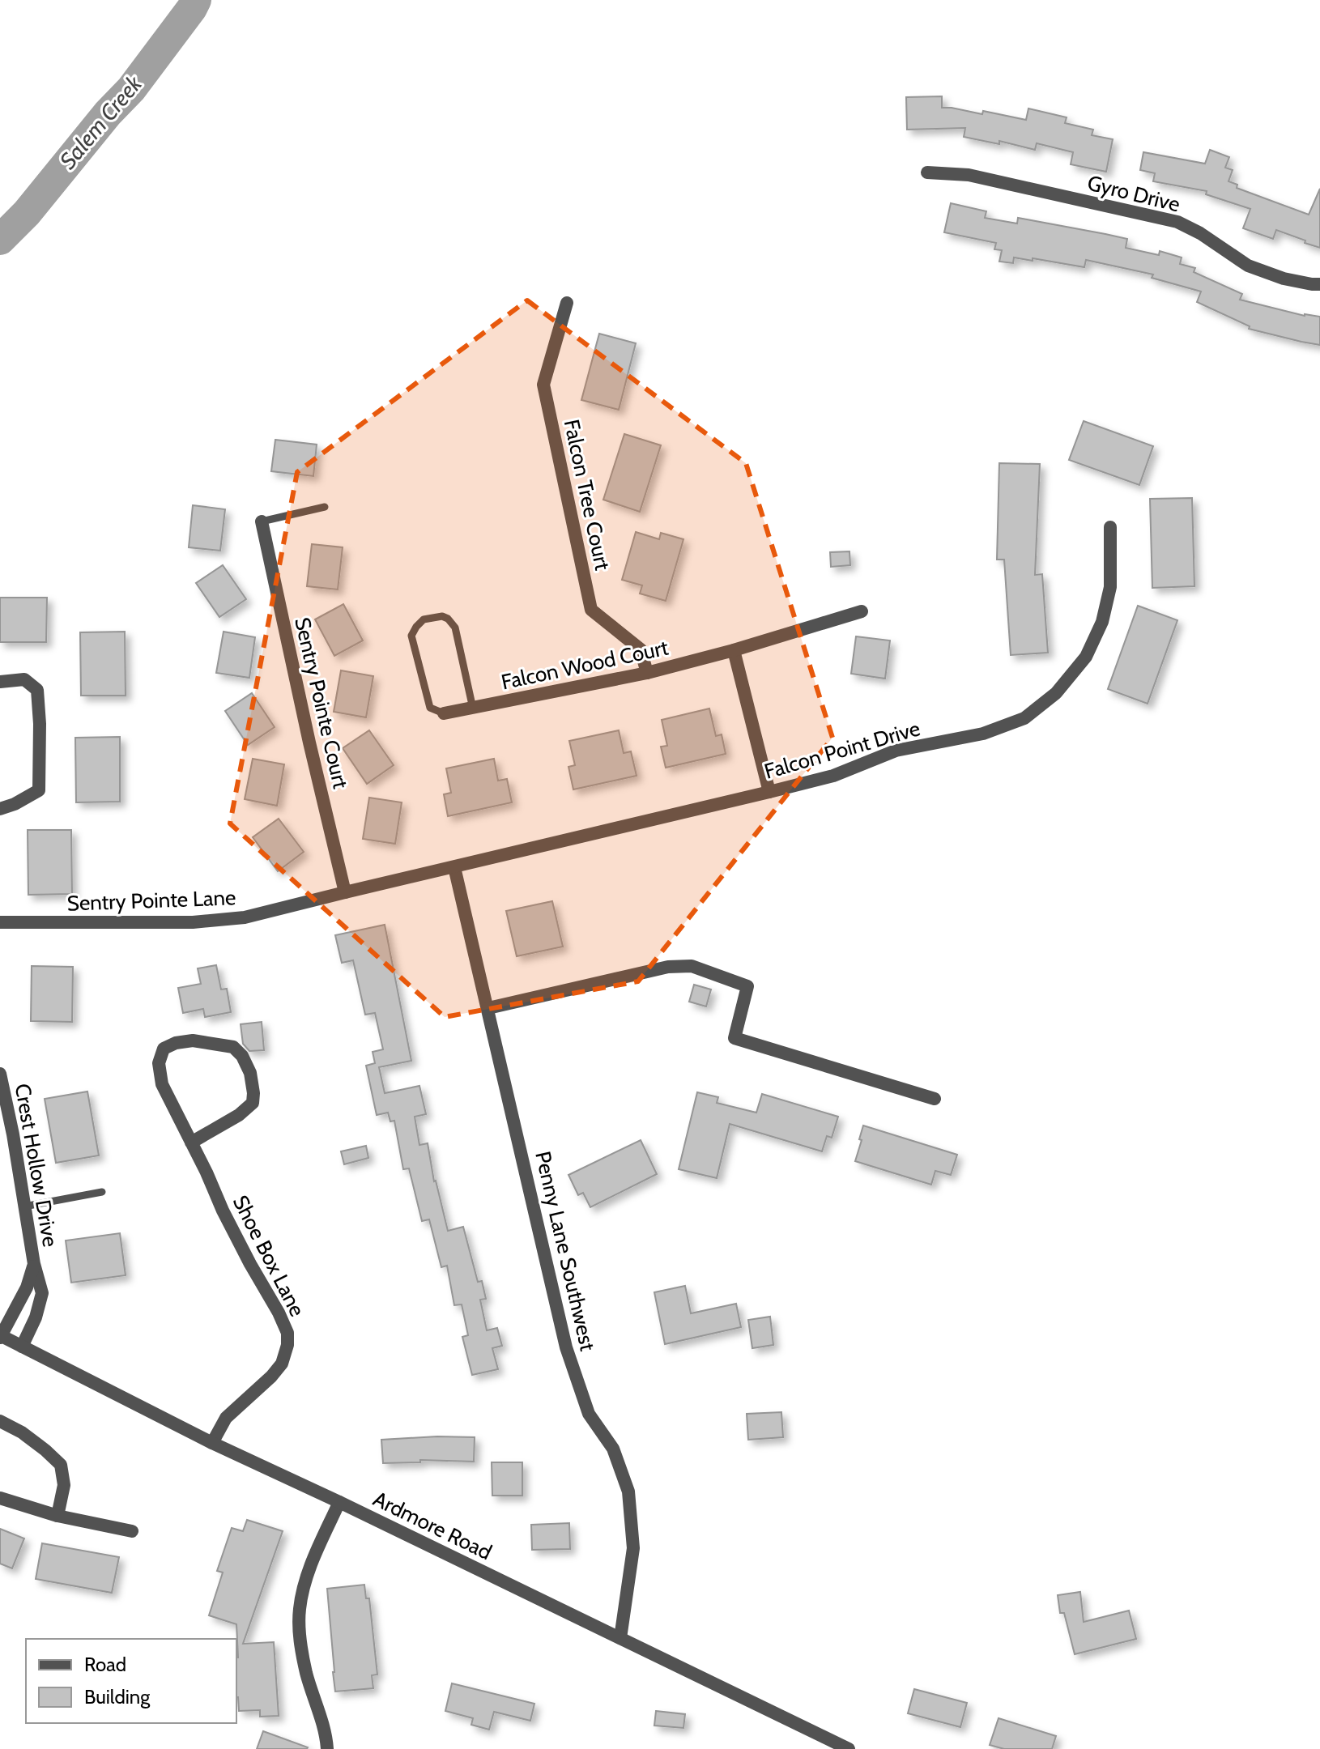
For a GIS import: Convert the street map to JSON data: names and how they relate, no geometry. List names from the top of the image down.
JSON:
{
  "streets": {
    "street": [
      "Gyro Drive",
      "Falcon Tree Court",
      "Falcon Wood Court",
      "Sentry Pointe Court",
      "Falcon Point Drive",
      "Sentry Pointe Lane",
      "Crest Hollow Drive",
      "Penny Lane Southwest",
      "Shoe Box Lane",
      "Ardmore Road"
    ]
  },
  "crossings": [
    ["Falcon Tree Court", "Falcon Wood Court"],
    ["Sentry Pointe Court", "Sentry Pointe Lane"],
    ["Falcon Point Drive", "Sentry Pointe Lane"],
    ["Falcon Point Drive", "Penny Lane Southwest"],
    ["Sentry Pointe Lane", "Penny Lane Southwest"],
    ["Crest Hollow Drive", "Ardmore Road"],
    ["Penny Lane Southwest", "Ardmore Road"],
    ["Shoe Box Lane", "Ardmore Road"]
  ],
  "water": ["Salem Creek"],
  "legend": ["Road", "Building"]
}
